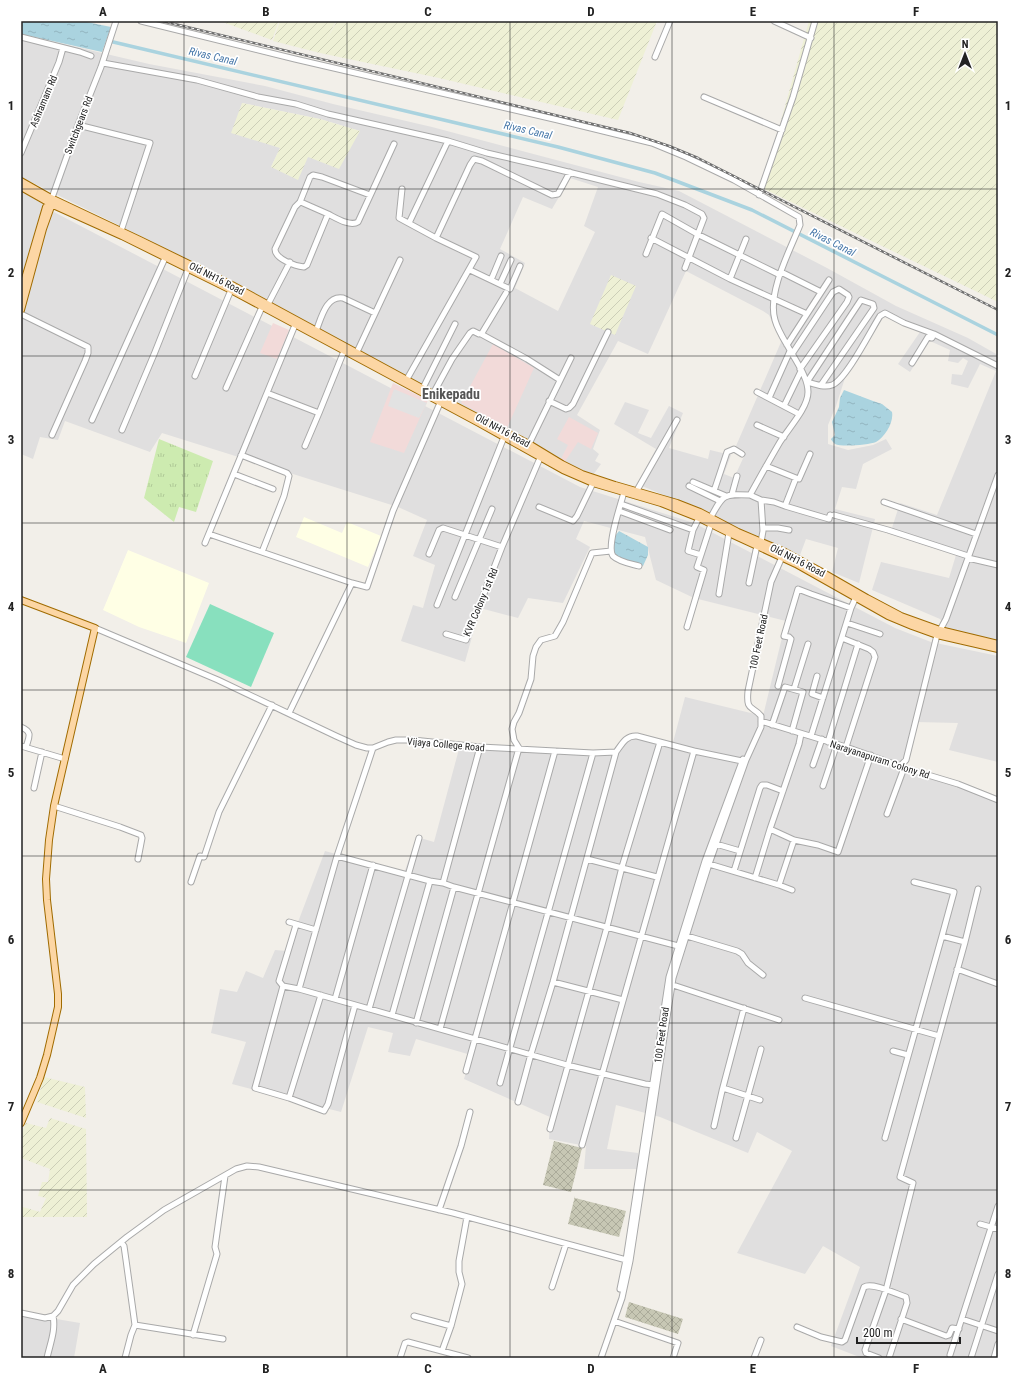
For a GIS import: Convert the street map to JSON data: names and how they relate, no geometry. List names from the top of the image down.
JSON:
{
  "streets": {
    "main road": ["Old NH16 Road"],
    "street": [
      "Ashramam Rd",
      "Switchgears Rd",
      "KVR Colony 1st Rd",
      "100 Feet Road",
      "Vijaya College Road",
      "Narayanapuram Colony Rd"
    ]
  },
  "crossings": [
    ["Switchgears Rd", "Old NH16 Road"],
    ["Old NH16 Road", "100 Feet Road"],
    ["100 Feet Road", "Narayanapuram Colony Rd"]
  ],
  "districts": ["Enikepadu"],
  "water": ["Rivas Canal"],
  "scale_bar": "200 m",
  "north": "top",
  "grid": {
    "columns": [
      "A",
      "B",
      "C",
      "D",
      "E",
      "F"
    ],
    "rows": [
      "1",
      "2",
      "3",
      "4",
      "5",
      "6",
      "7",
      "8"
    ]
  }
}
